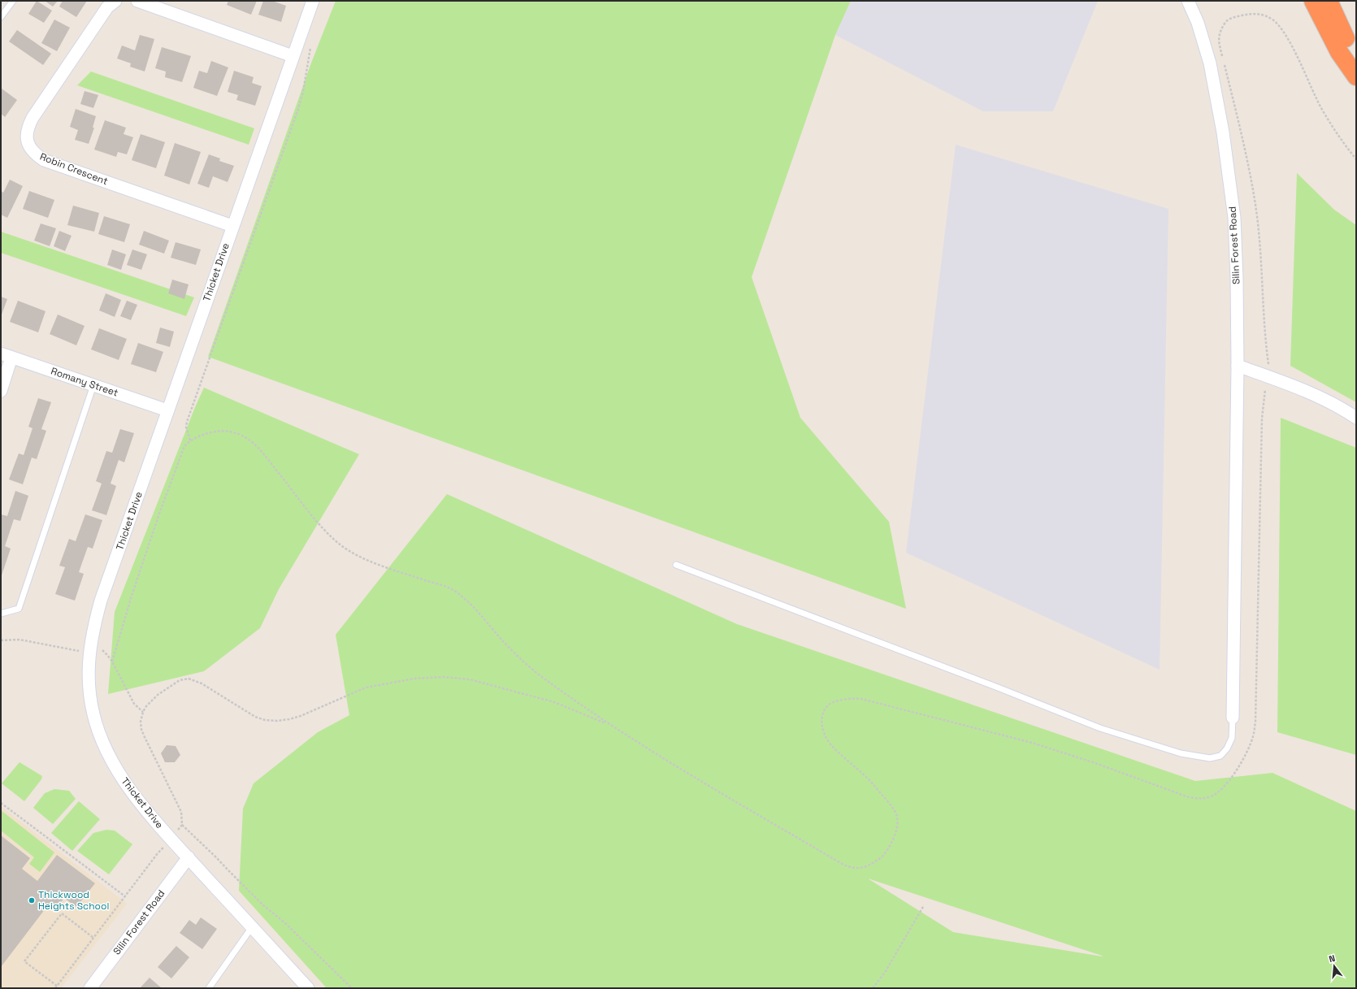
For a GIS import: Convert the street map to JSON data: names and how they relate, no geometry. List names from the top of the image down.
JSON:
{
  "streets": {
    "street": [
      "Robin Crescent",
      "Silin Forest Road",
      "Thicket Drive",
      "Romany Street"
    ]
  },
  "crossings": [
    ["Robin Crescent", "Thicket Drive"],
    ["Silin Forest Road", "Thicket Drive"],
    ["Thicket Drive", "Romany Street"]
  ],
  "places": ["Thickwood Heights School"],
  "north": "top"
}
